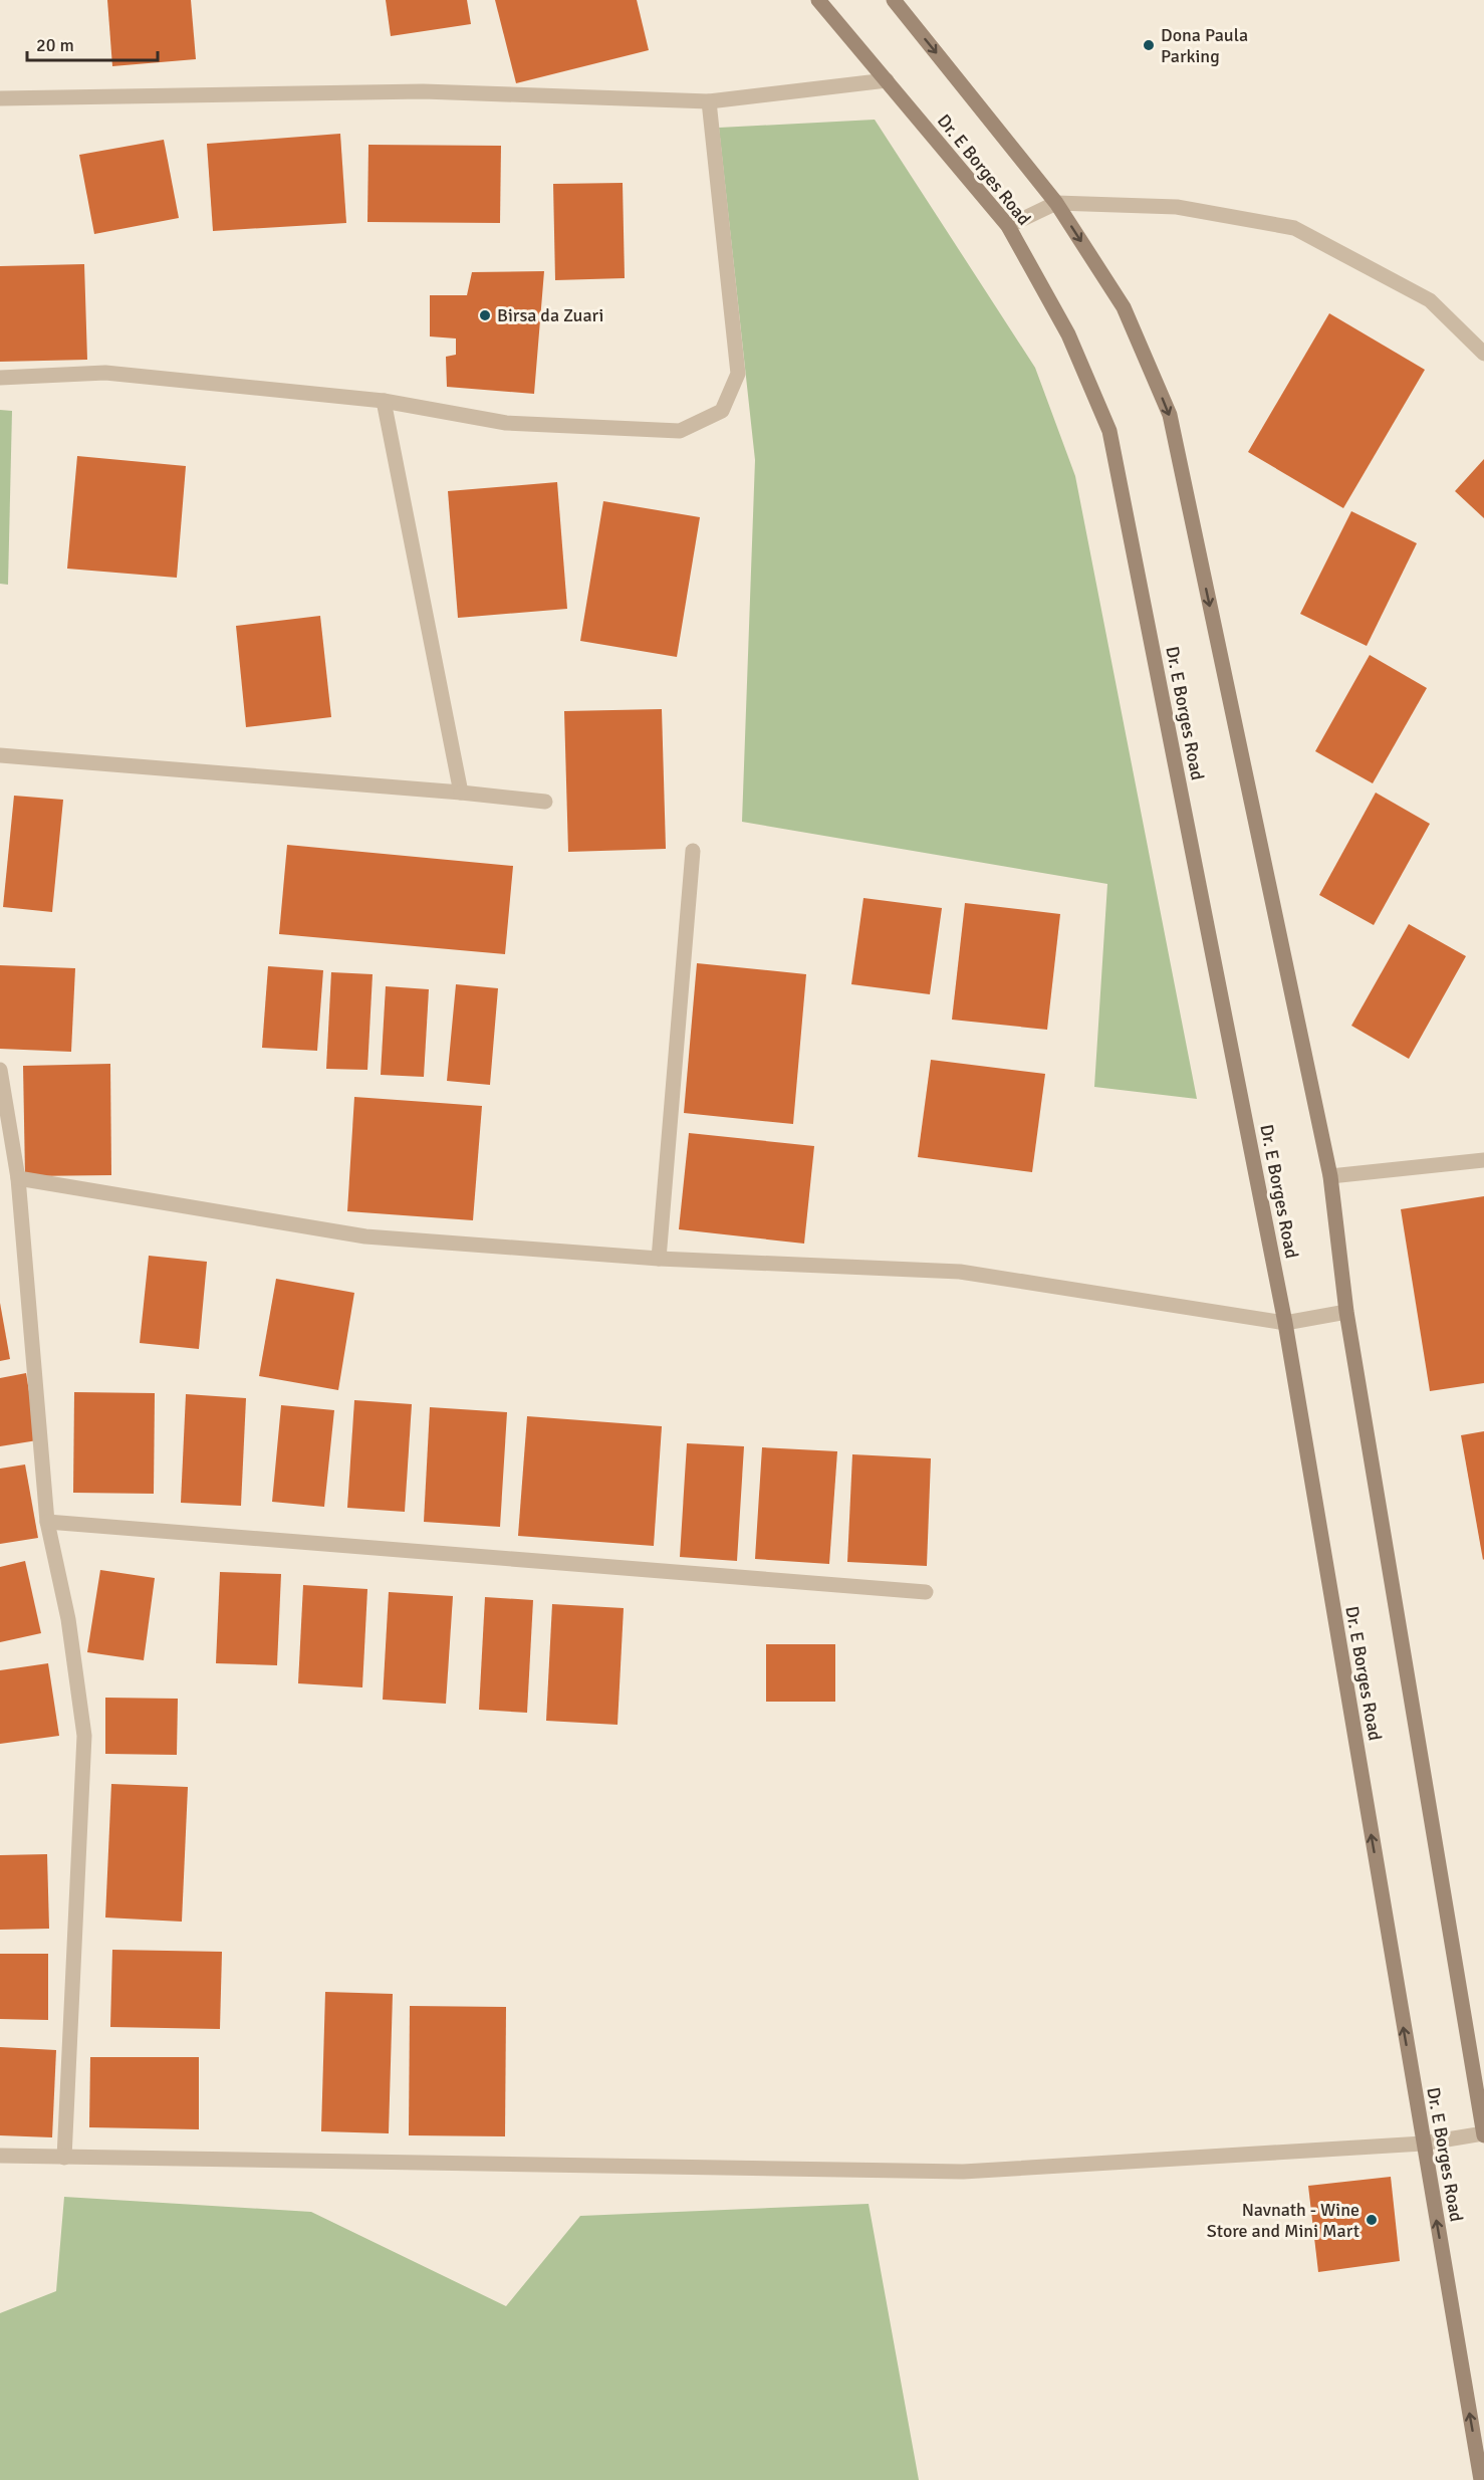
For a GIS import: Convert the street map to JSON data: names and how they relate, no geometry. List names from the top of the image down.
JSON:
{
  "streets": {
    "main road": ["Dr. E Borges Road"]
  },
  "places": ["Dona Paula Parking", "Birsa da Zuari", "Navnath - Wine Store and Mini Mart"],
  "scale_bar": "20 m"
}
